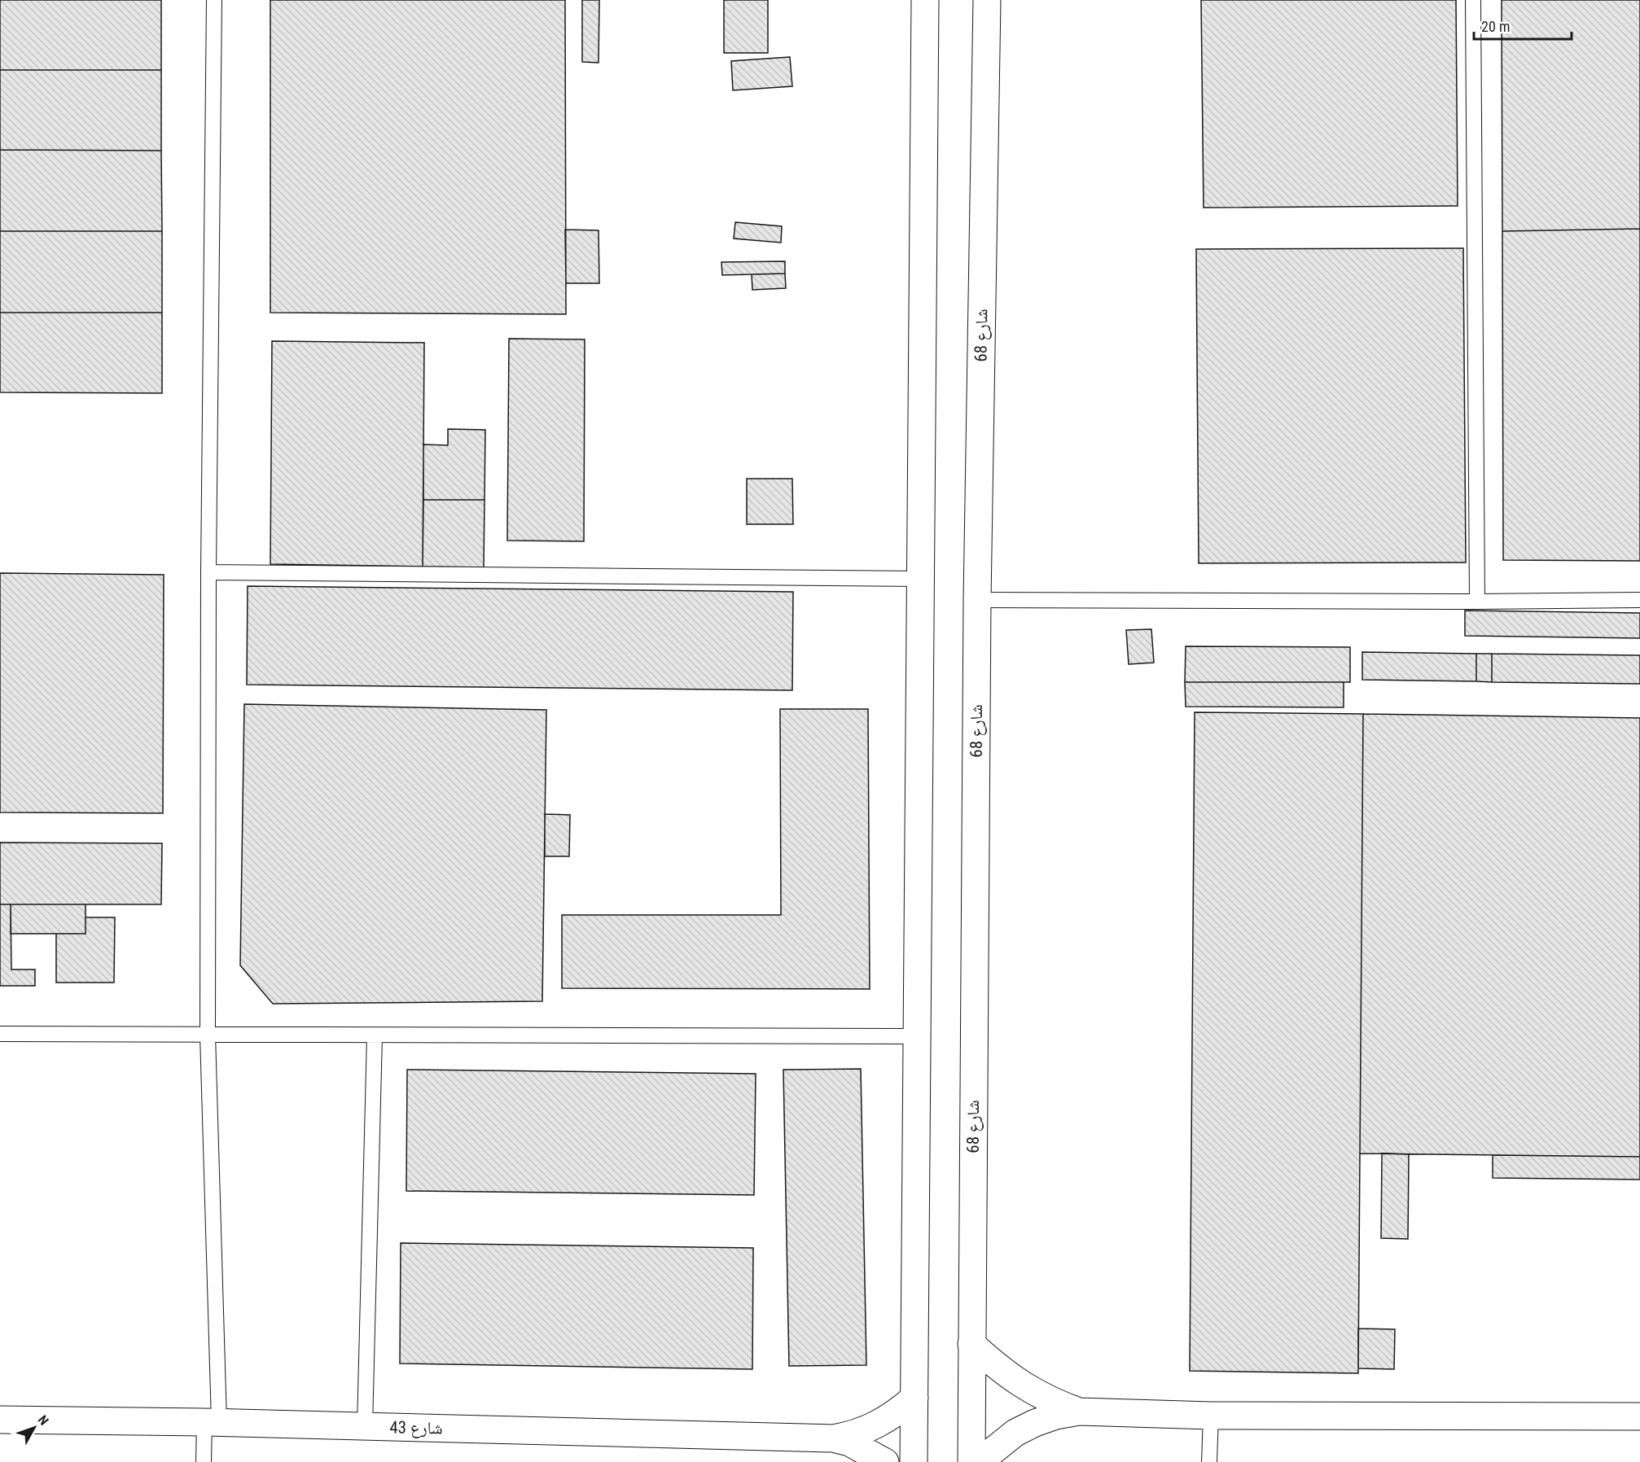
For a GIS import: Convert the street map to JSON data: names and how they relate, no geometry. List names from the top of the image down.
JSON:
{
  "streets": {
    "street": ["شارع 68", "شارع 43"]
  },
  "scale_bar": "20 m",
  "north": "top right"
}
